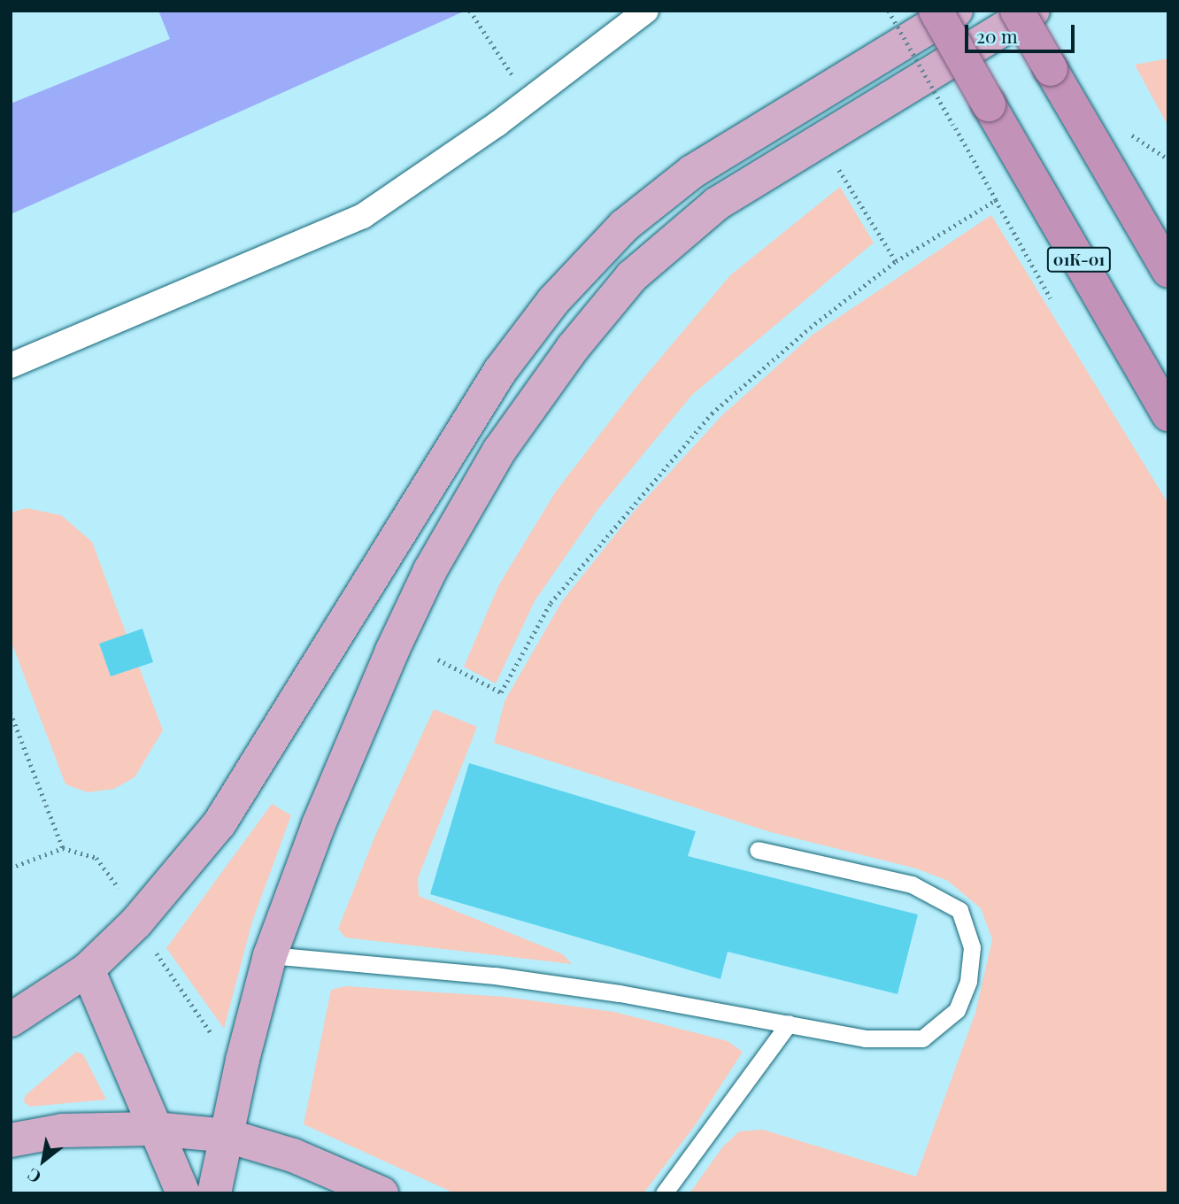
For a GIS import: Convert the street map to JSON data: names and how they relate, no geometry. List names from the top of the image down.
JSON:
{
  "streets": {
    "highway": ["01К-01"]
  },
  "scale_bar": "20 m",
  "north": "bottom left"
}
